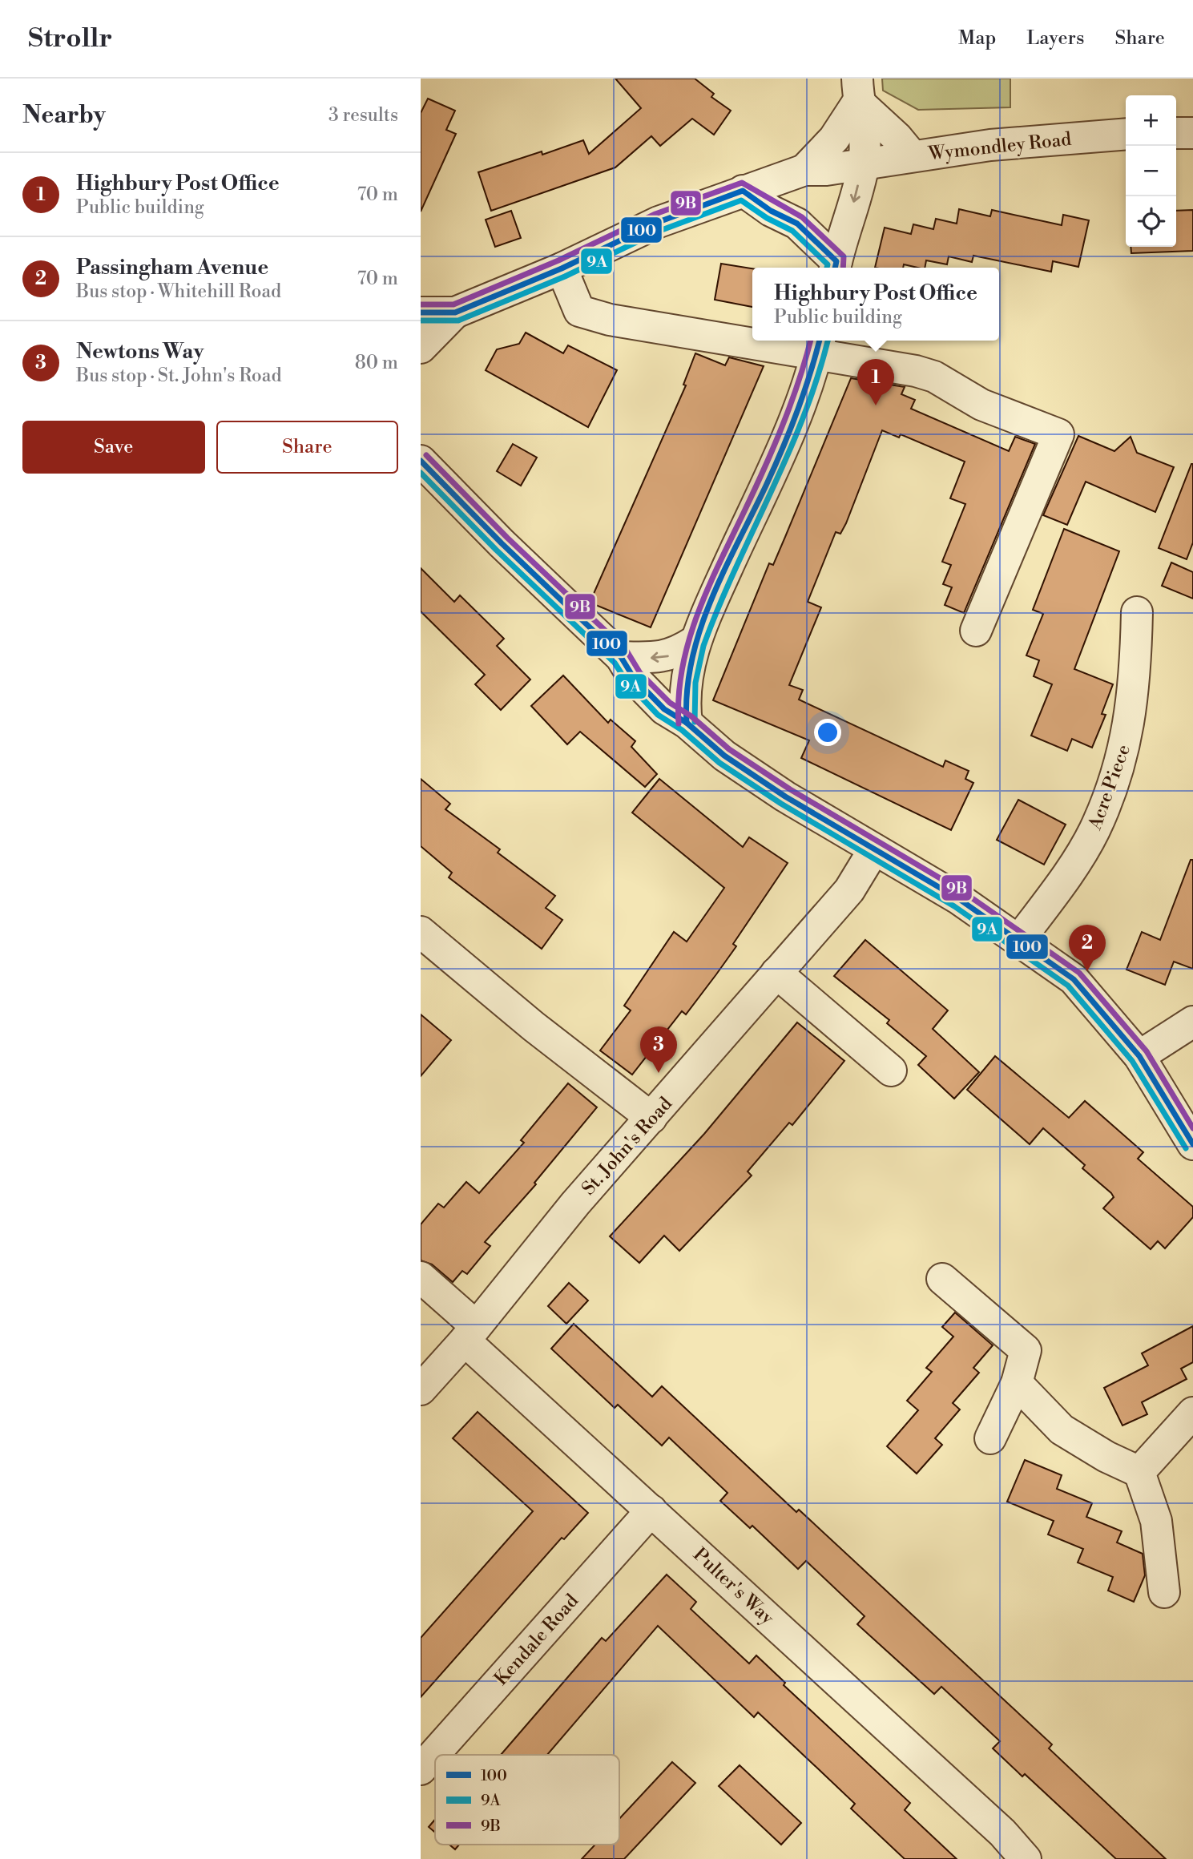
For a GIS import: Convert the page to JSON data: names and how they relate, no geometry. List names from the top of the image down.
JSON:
{
  "streets": {
    "street": [
      "Wymondley Road",
      "Acre Piece",
      "St. John's Road",
      "Pulter's Way",
      "Kendale Road"
    ]
  },
  "crossings": [
    ["St. John's Road", "Pulter's Way"],
    ["Pulter's Way", "Kendale Road"]
  ],
  "lines": ["transit line 9B", "transit line 100", "transit line 9A"],
  "legend": ["100", "9A", "9B"],
  "page": {
    "header": "Strollr",
    "nav": ["Map", "Layers", "Share"],
    "heading": ["Nearby", "3 results"],
    "map_buttons": ["+", "−"],
    "list": [
      {
        "mark": "1",
        "name": "Highbury Post Office",
        "note": "Public building",
        "value": "70 m"
      },
      {
        "mark": "2",
        "name": "Passingham Avenue",
        "note": "Bus stop · Whitehill Road",
        "value": "70 m"
      },
      {
        "mark": "3",
        "name": "Newtons Way",
        "note": "Bus stop · St. John's Road",
        "value": "80 m"
      }
    ],
    "popup": ["Highbury Post Office", "Public building"],
    "pins": ["1", "2", "3"],
    "buttons": ["Save", "Share"]
  }
}
